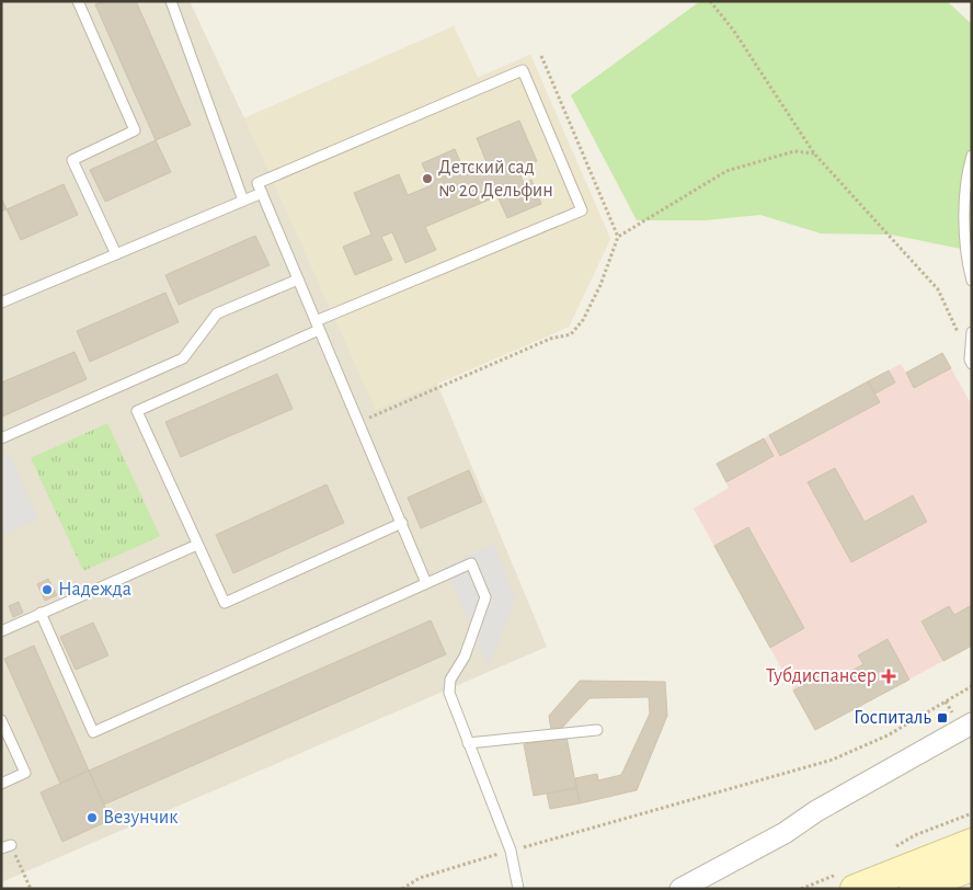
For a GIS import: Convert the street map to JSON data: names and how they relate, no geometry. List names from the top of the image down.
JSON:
{
  "places": {
    "other": ["Детский сад № 20 Дельфин", "Надежда", "Везунчик"],
    "health": ["Тубдиспансер"],
    "transit": ["Госпиталь"]
  }
}
